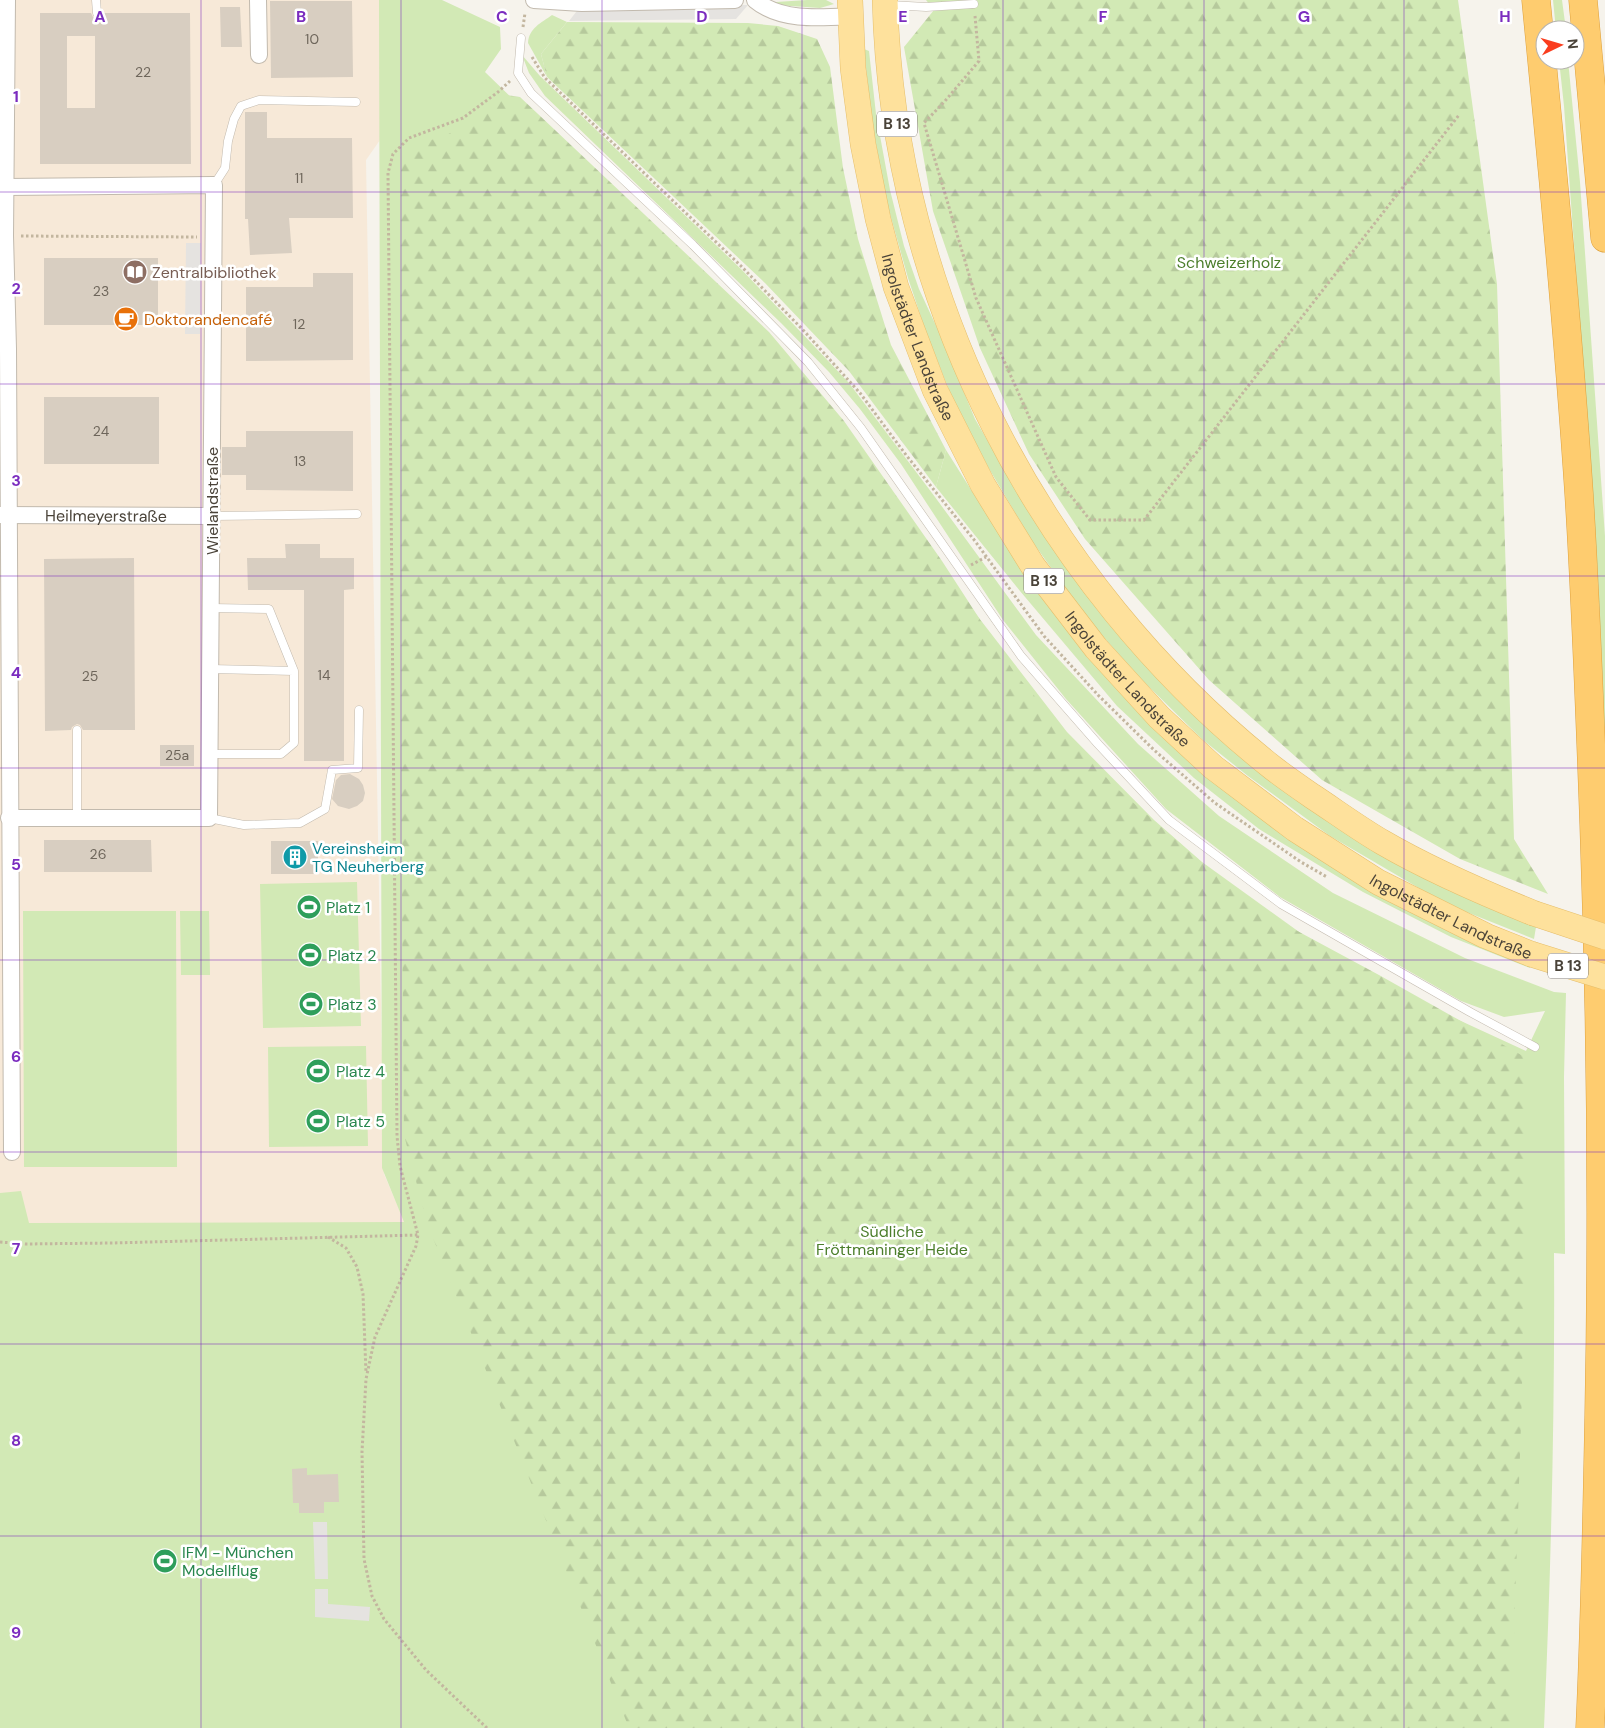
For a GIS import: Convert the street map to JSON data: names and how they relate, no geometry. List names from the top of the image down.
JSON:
{
  "streets": {
    "main road": ["B 13", "Ingolstädter Landstraße"],
    "street": ["Wielandstraße", "Heilmeyerstraße"]
  },
  "crossings": [
    ["Wielandstraße", "Heilmeyerstraße"]
  ],
  "parks": ["Schweizerholz", "Südliche Fröttmaninger Heide"],
  "places": {
    "library": ["Zentralbibliothek"],
    "cafe": ["Doktorandencafé"],
    "building": ["Vereinsheim TG Neuherberg"],
    "sports": [
      "Platz 1",
      "Platz 2",
      "Platz 3",
      "Platz 4",
      "Platz 5",
      "IFM - München Modellflug"
    ]
  },
  "house_numbers": [
    "10",
    "22",
    "11",
    "23",
    "12",
    "24",
    "13",
    "14",
    "25",
    "25a",
    "26"
  ],
  "north": "right",
  "grid": {
    "columns": [
      "A",
      "B",
      "C",
      "D",
      "E",
      "F",
      "G",
      "H"
    ],
    "rows": [
      "1",
      "2",
      "3",
      "4",
      "5",
      "6",
      "7",
      "8",
      "9"
    ]
  }
}
